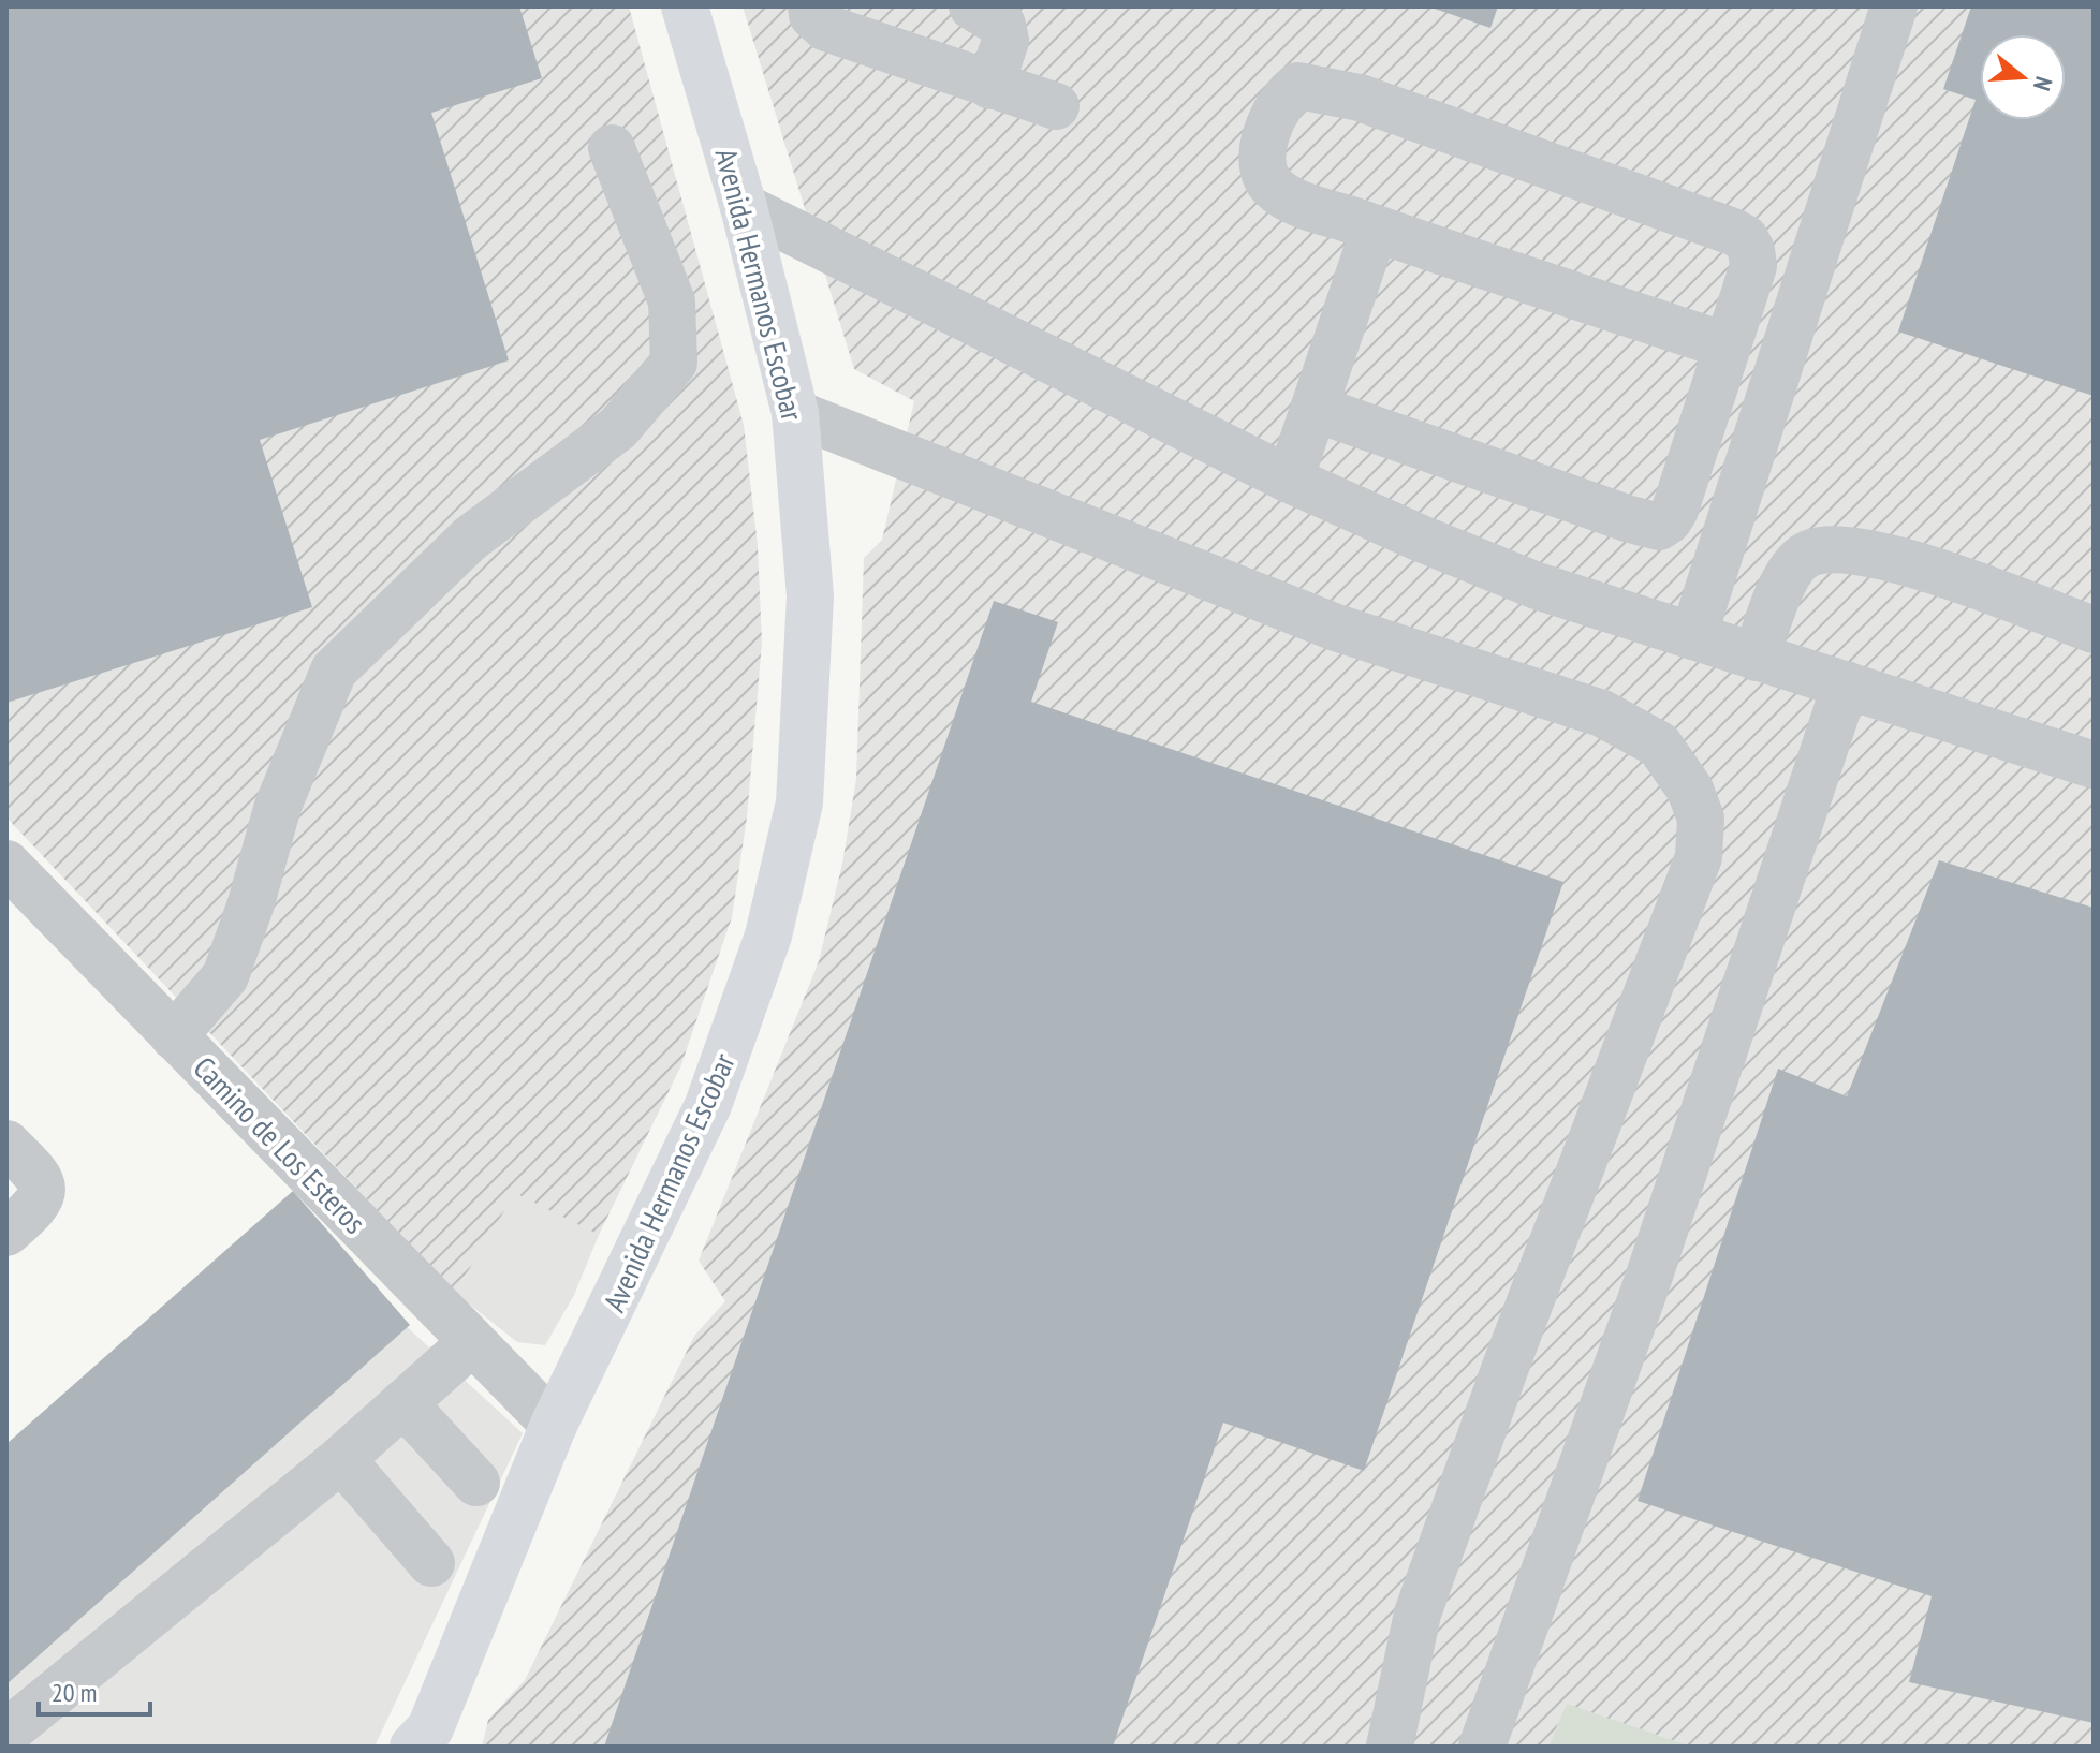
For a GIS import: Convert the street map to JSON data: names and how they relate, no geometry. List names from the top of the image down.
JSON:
{
  "streets": {
    "main road": ["Avenida Hermanos Escobar"],
    "street": ["Camino de Los Esteros"]
  },
  "crossings": [
    ["Avenida Hermanos Escobar", "Camino de Los Esteros"]
  ],
  "scale_bar": "20 m",
  "north": "right"
}
